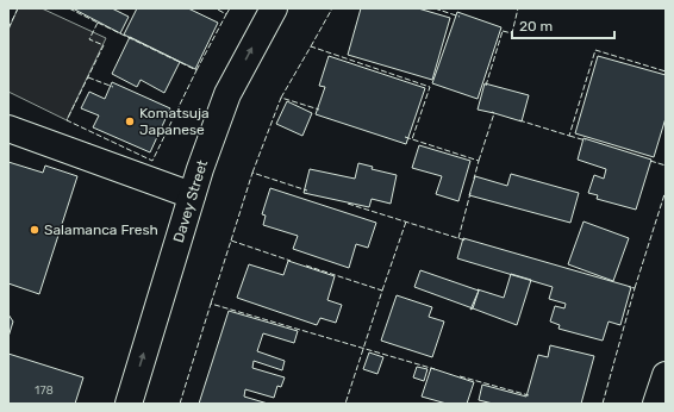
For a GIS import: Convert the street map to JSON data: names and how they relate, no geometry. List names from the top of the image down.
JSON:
{
  "streets": {
    "main road": ["Davey Street"]
  },
  "one_way": ["Davey Street"],
  "places": ["Komatsuja Japanese", "Salamanca Fresh"],
  "house_numbers": ["178"],
  "scale_bar": "20 m"
}
